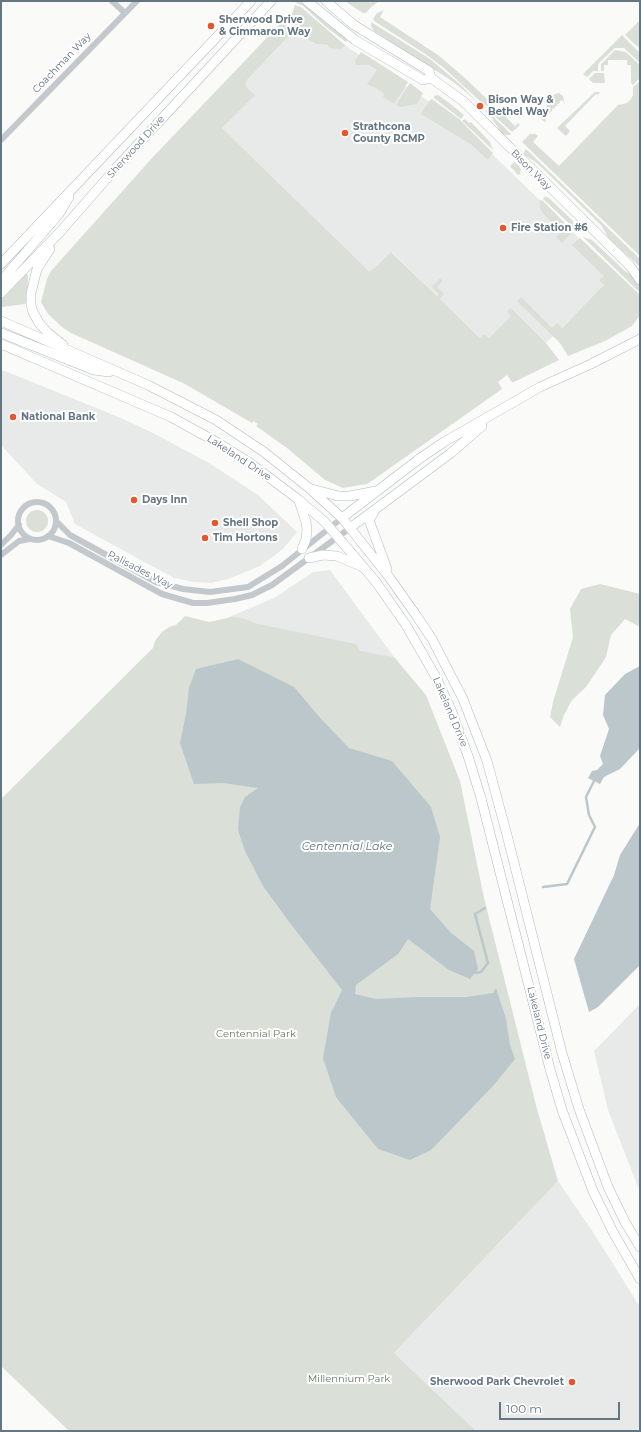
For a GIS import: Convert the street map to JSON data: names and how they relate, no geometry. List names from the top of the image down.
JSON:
{
  "streets": {
    "main road": ["Sherwood Drive", "Bison Way", "Lakeland Drive"],
    "street": ["Coachman Way", "Palisades Way"]
  },
  "crossings": [
    ["Lakeland Drive", "Palisades Way"]
  ],
  "water": ["Centennial Lake"],
  "parks": ["Centennial Park", "Millennium Park"],
  "places": [
    "Sherwood Drive & Cimmaron Way",
    "Bison Way & Bethel Way",
    "Strathcona County RCMP",
    "Fire Station #6",
    "National Bank",
    "Days Inn",
    "Shell Shop",
    "Tim Hortons",
    "Sherwood Park Chevrolet"
  ],
  "scale_bar": "100 m"
}
